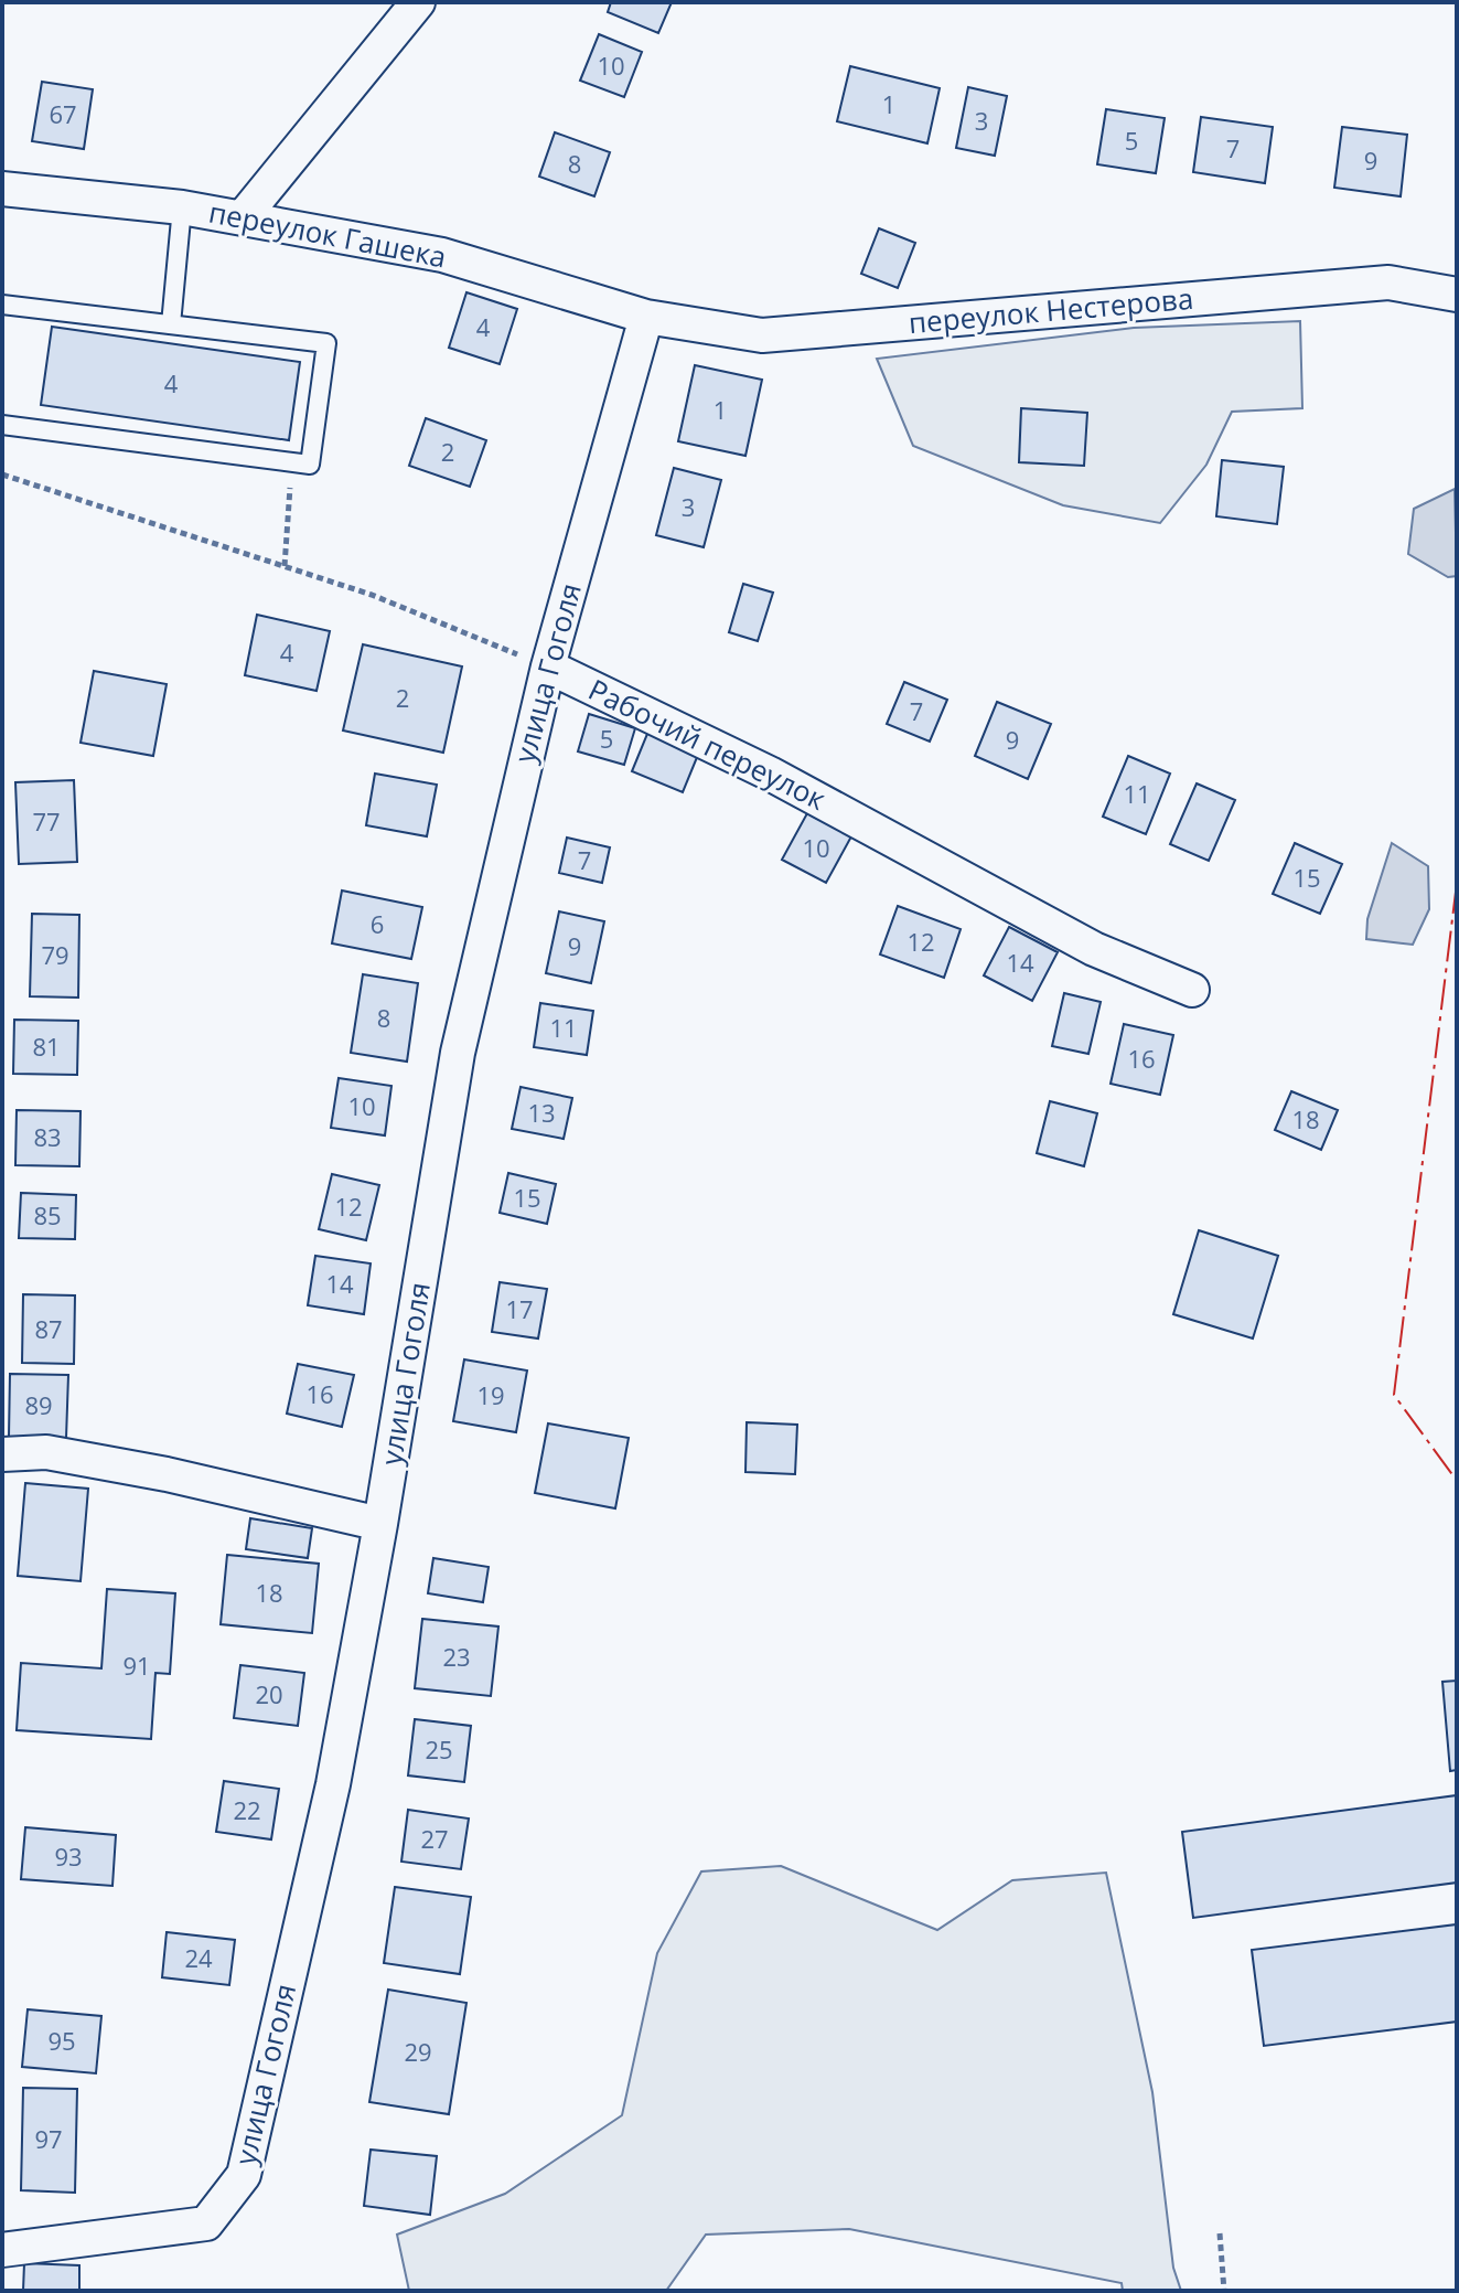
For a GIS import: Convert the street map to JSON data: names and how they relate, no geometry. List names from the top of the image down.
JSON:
{
  "streets": {
    "street": [
      "переулок Гашека",
      "переулок Нестерова",
      "улица Гоголя",
      "Рабочий переулок"
    ]
  },
  "crossings": [
    ["переулок Гашека", "переулок Нестерова"],
    ["переулок Гашека", "улица Гоголя"],
    ["переулок Нестерова", "улица Гоголя"],
    ["улица Гоголя", "Рабочий переулок"]
  ],
  "house_numbers": [
    "10",
    "1",
    "67",
    "3",
    "5",
    "7",
    "9",
    "8",
    "4",
    "4",
    "1",
    "2",
    "3",
    "4",
    "2",
    "7",
    "5",
    "9",
    "11",
    "77",
    "10",
    "7",
    "15",
    "6",
    "12",
    "9",
    "79",
    "14",
    "8",
    "11",
    "81",
    "16",
    "10",
    "13",
    "18",
    "83",
    "15",
    "12",
    "85",
    "14",
    "17",
    "87",
    "16",
    "19",
    "89",
    "18",
    "23",
    "91",
    "20",
    "25",
    "22",
    "27",
    "93",
    "24",
    "95",
    "29",
    "97"
  ]
}
